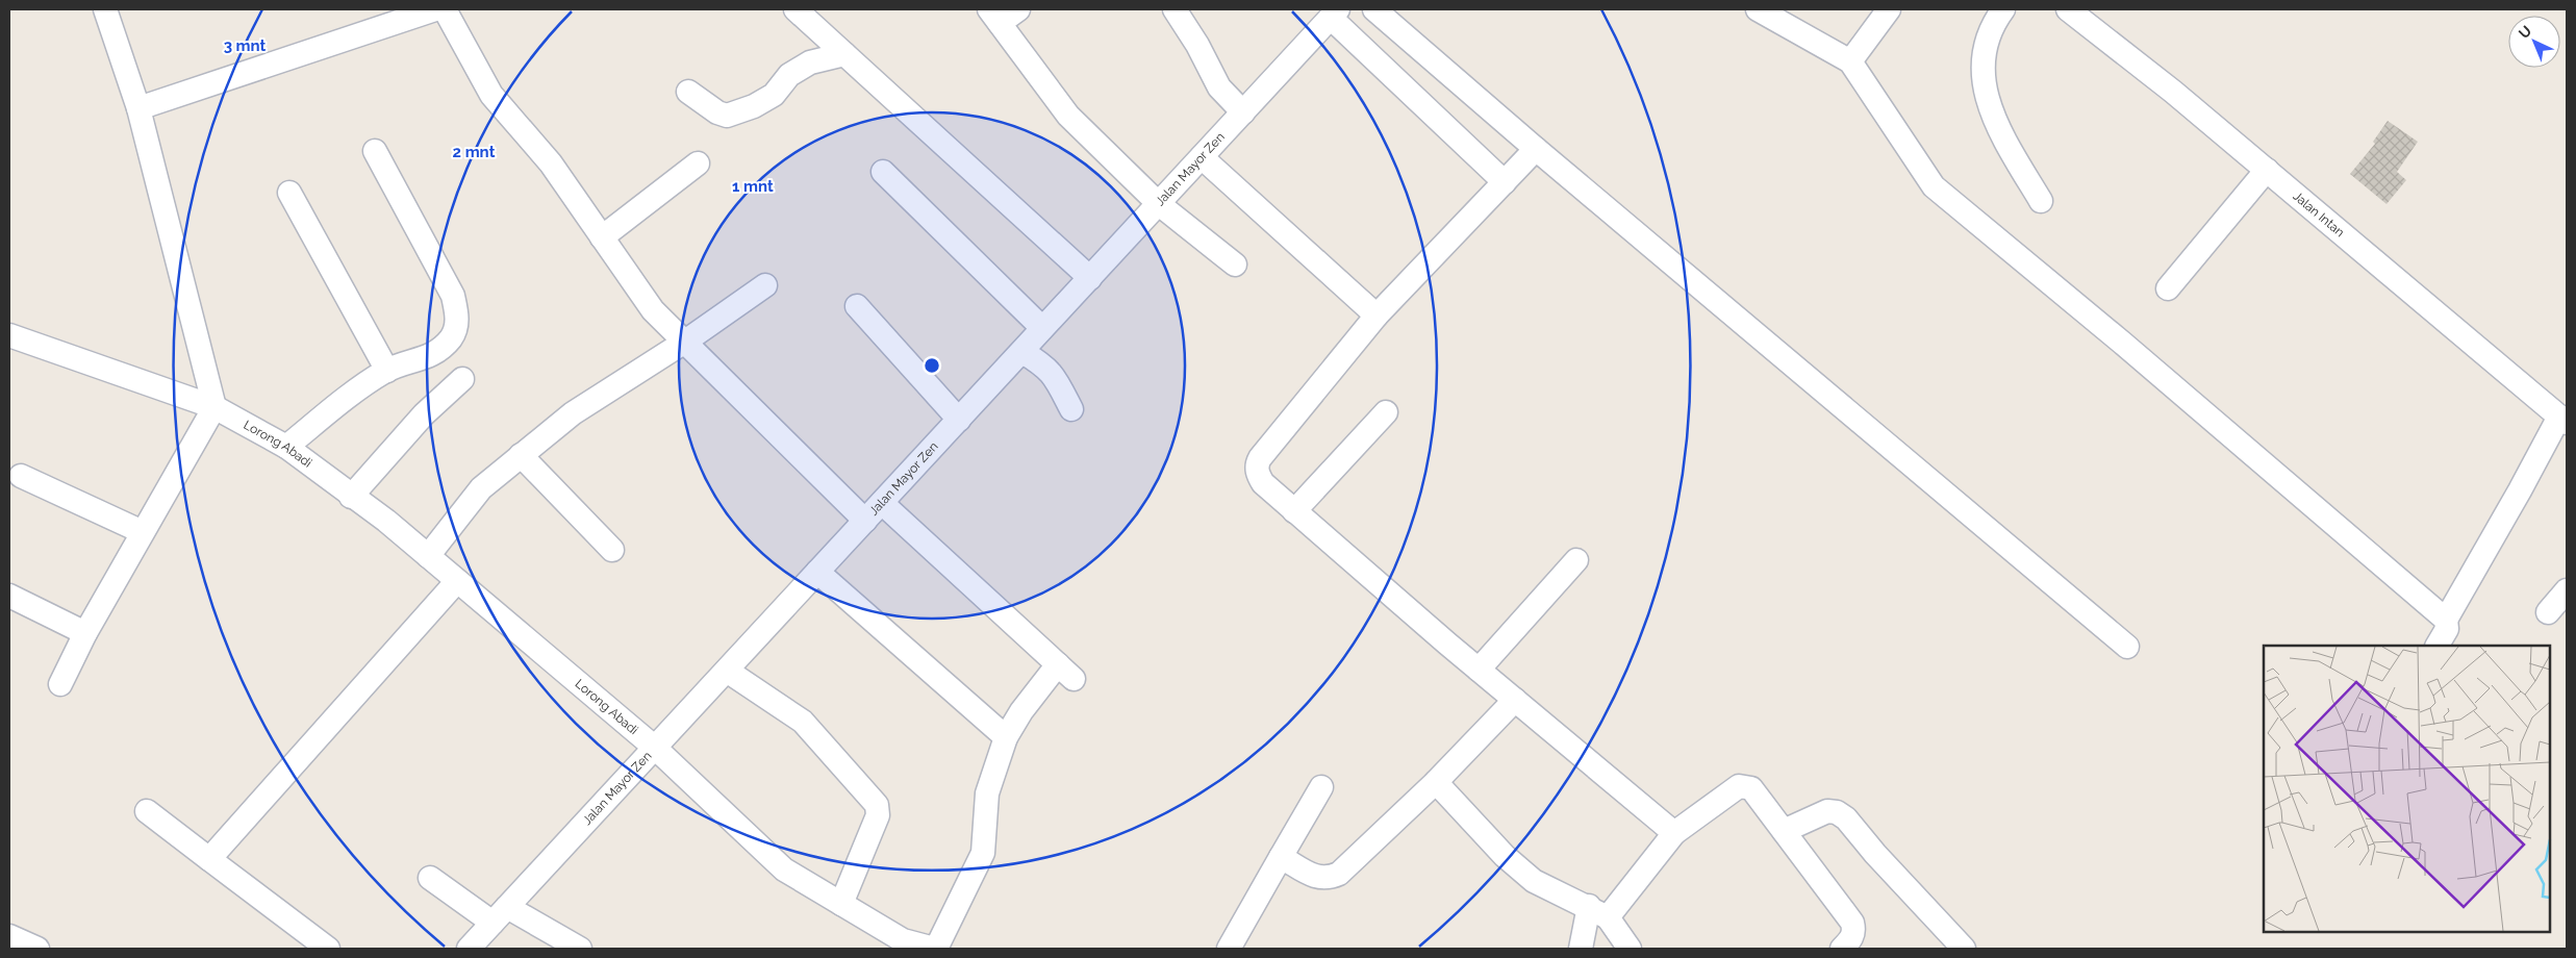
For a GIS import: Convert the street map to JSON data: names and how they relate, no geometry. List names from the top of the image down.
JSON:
{
  "streets": {
    "street": ["Jalan Mayor Zen", "Jalan Intan", "Lorong Abadi"]
  },
  "crossings": [
    ["Jalan Mayor Zen", "Lorong Abadi"]
  ],
  "north": "top left",
  "rings": ["3 mnt", "2 mnt", "1 mnt"]
}
